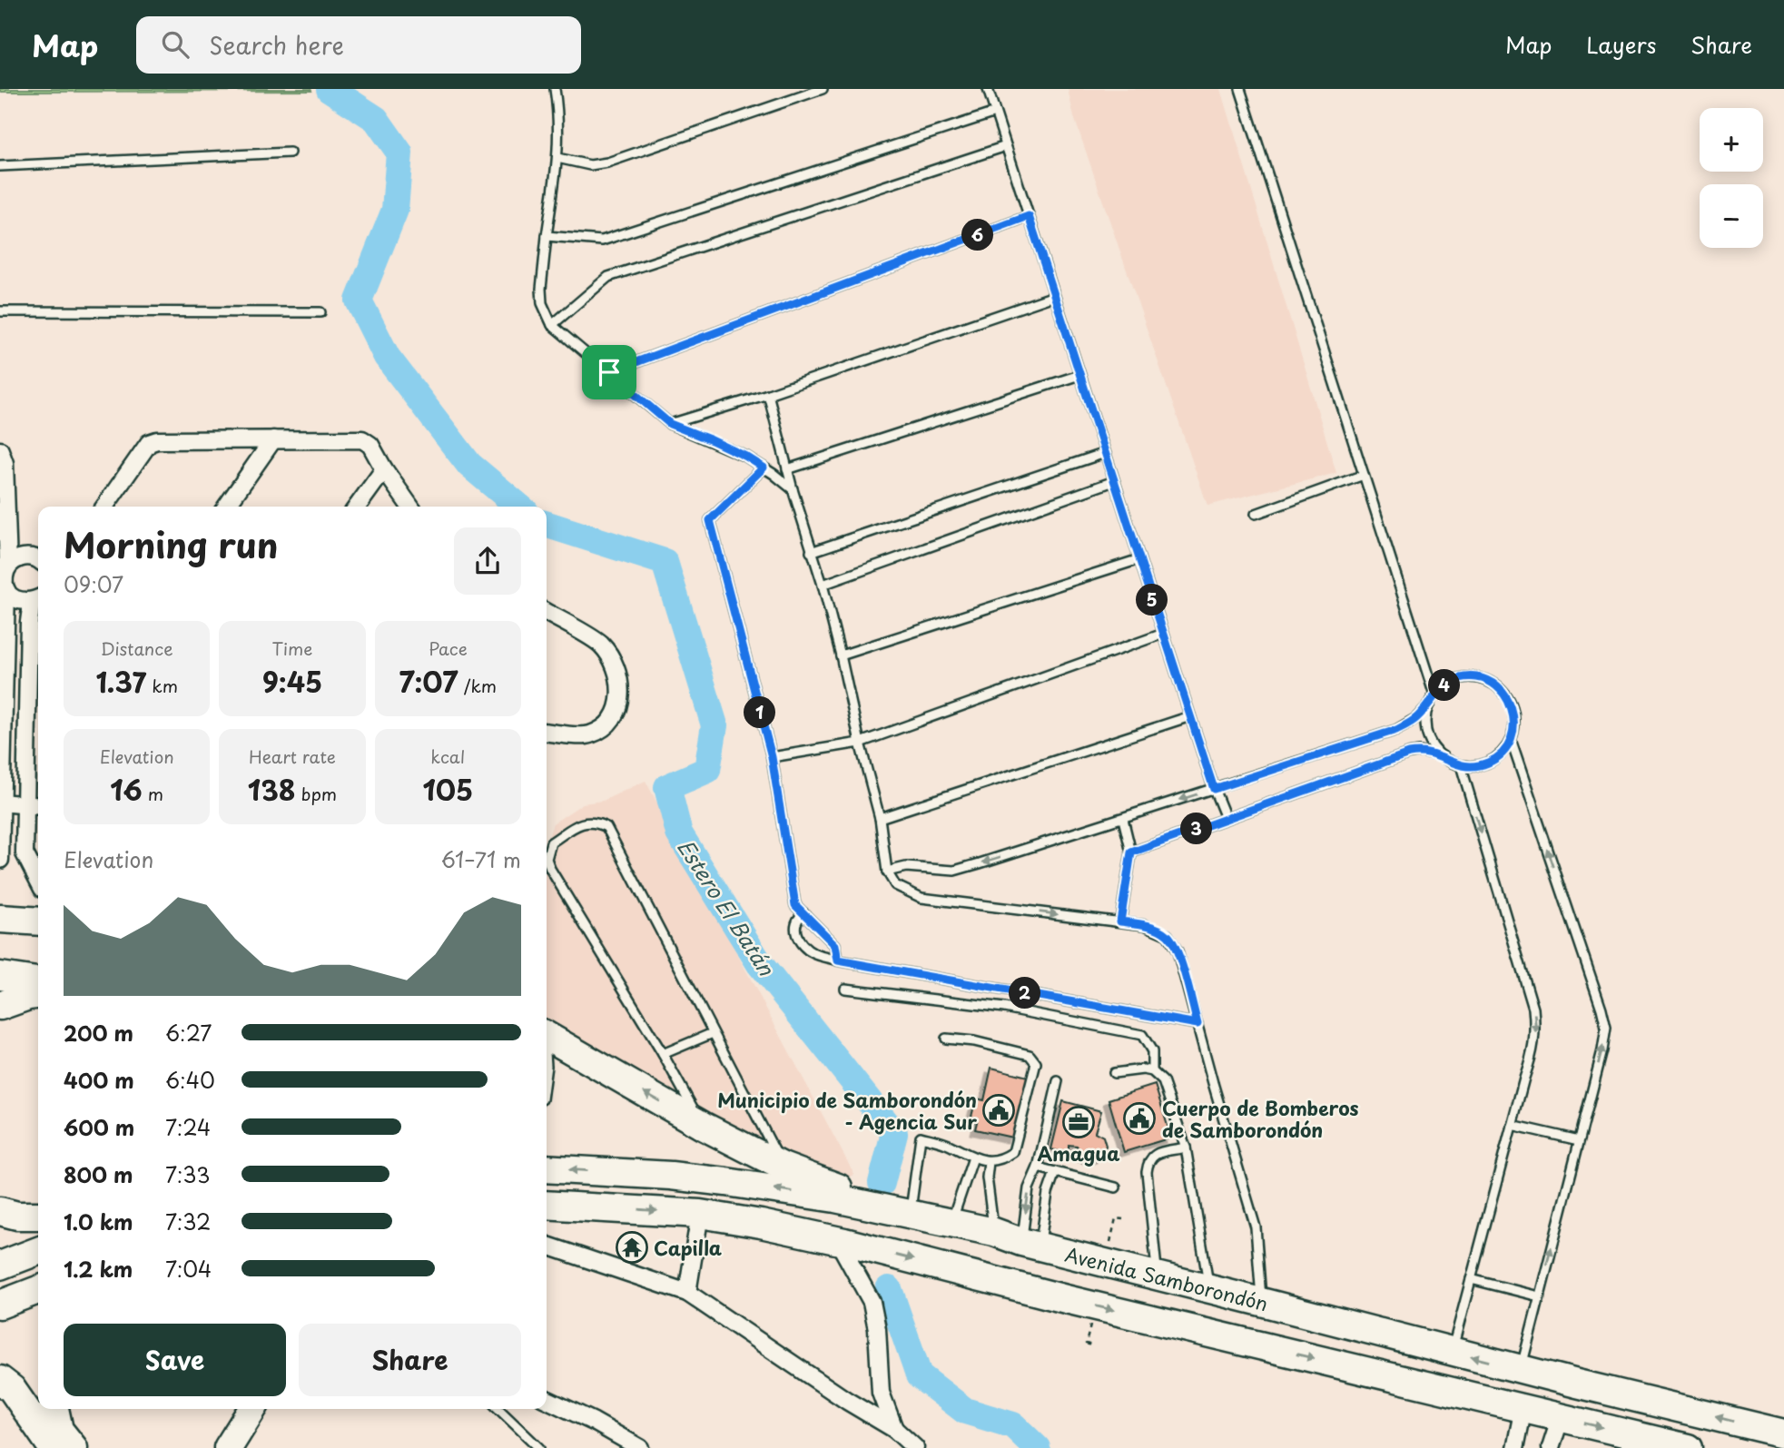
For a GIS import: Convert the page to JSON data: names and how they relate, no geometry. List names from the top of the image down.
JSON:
{
  "streets": {
    "highway": ["Avenida Samborondón"]
  },
  "water": ["Estero El Batán"],
  "places": {
    "public building": ["Municipio de Samborondón - Agencia Sur", "Cuerpo de Bomberos de Samborondón"],
    "office": ["Amagua"],
    "temple": ["Capilla"]
  },
  "page": {
    "header": "Map",
    "search": "Search here",
    "nav": ["Map", "Layers", "Share"],
    "map_buttons": ["+", "−"],
    "pins": [
      "6",
      "5",
      "4",
      "1",
      "3",
      "2"
    ],
    "heading": ["Morning run", "09:07"],
    "stats": [
      ["Distance", "1.37 km"],
      ["Time", "9:45"],
      ["Pace", "7:07 /km"],
      ["Elevation", "16 m"],
      ["Heart rate", "138 bpm"],
      ["kcal", "105"]
    ],
    "chart": ["Elevation", "61–71 m"],
    "list": [
      {
        "name": "200 m",
        "note": "6:27"
      },
      {
        "name": "400 m",
        "note": "6:40"
      },
      {
        "name": "600 m",
        "note": "7:24"
      },
      {
        "name": "800 m",
        "note": "7:33"
      },
      {
        "name": "1.0 km",
        "note": "7:32"
      },
      {
        "name": "1.2 km",
        "note": "7:04"
      }
    ],
    "buttons": ["Save", "Share"]
  }
}
